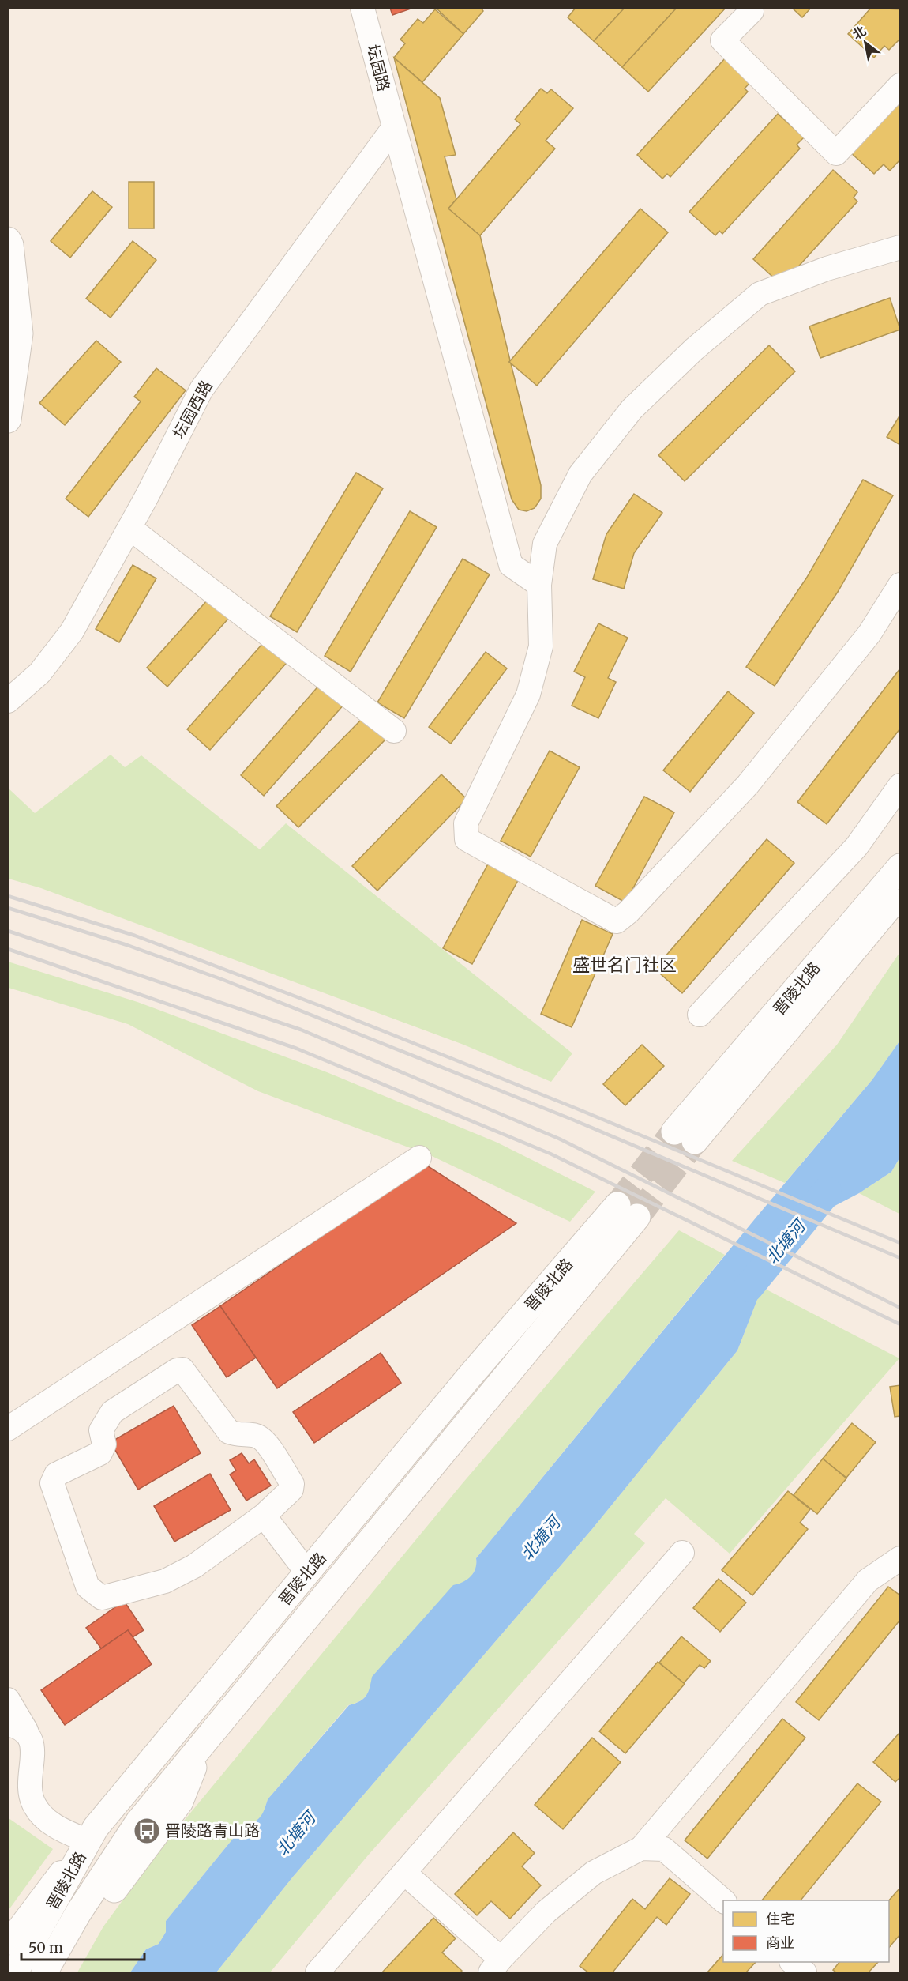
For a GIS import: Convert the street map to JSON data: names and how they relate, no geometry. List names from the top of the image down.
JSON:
{
  "streets": {
    "main road": ["晋陵北路"],
    "street": ["坛园路", "坛园西路"]
  },
  "crossings": [
    ["坛园路", "坛园西路"]
  ],
  "districts": ["盛世名门社区"],
  "water": ["北塘河"],
  "places": {
    "bus stop": ["晋陵路青山路"]
  },
  "legend": ["住宅", "商业"],
  "scale_bar": "50 m",
  "north": "top left"
}
